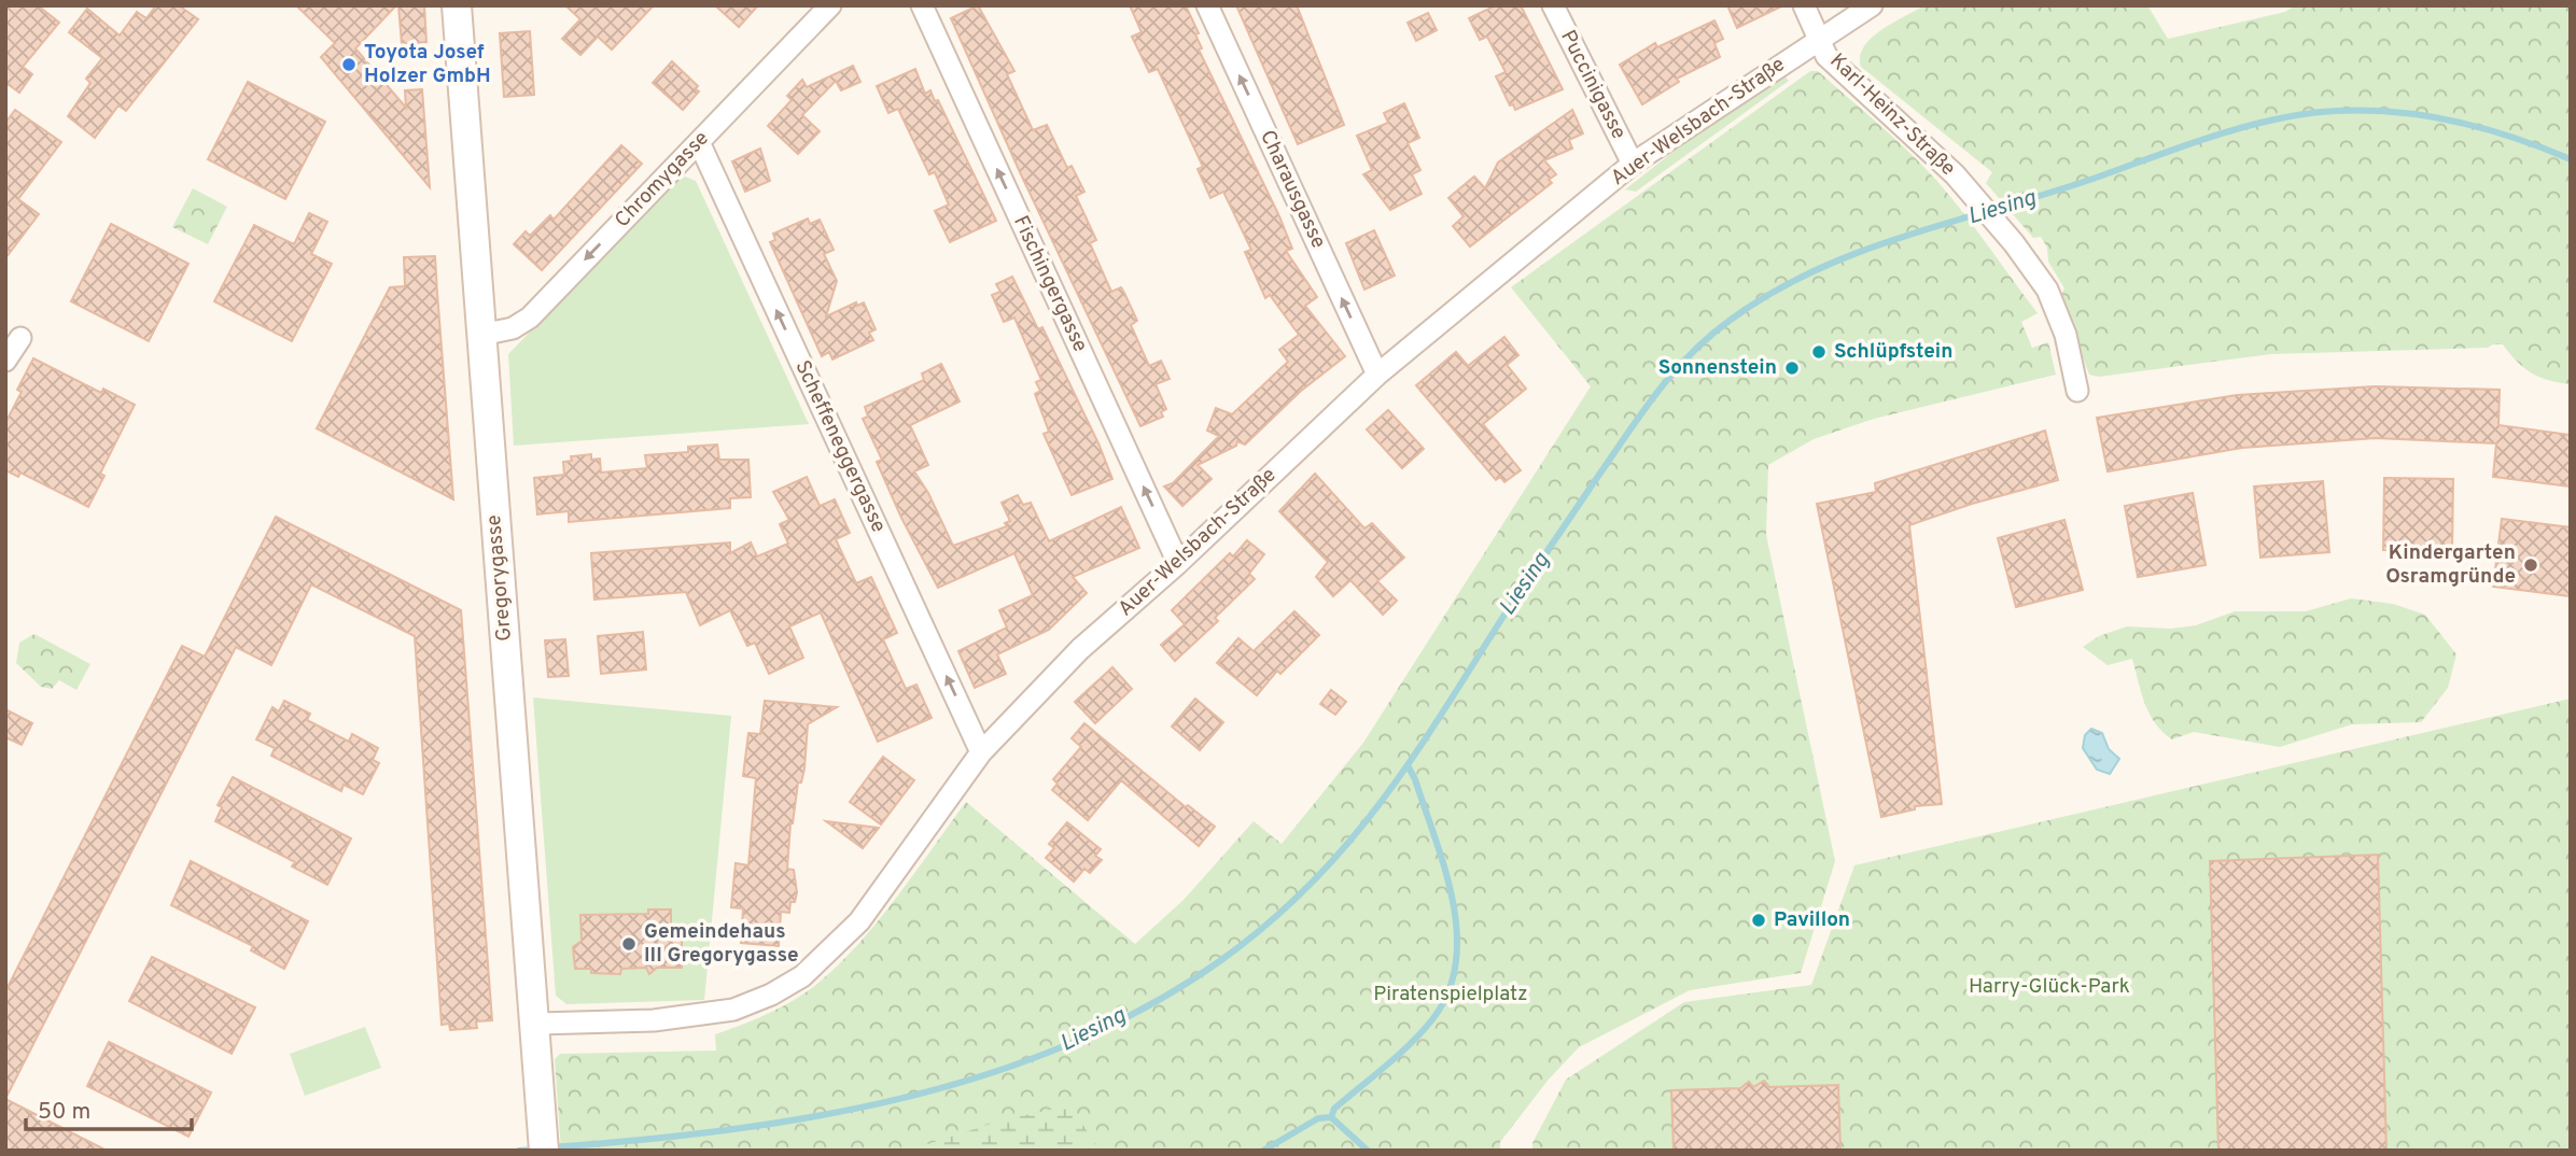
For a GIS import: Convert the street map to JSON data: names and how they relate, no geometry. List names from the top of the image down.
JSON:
{
  "streets": {
    "street": [
      "Puccinigasse",
      "Karl-Heinz-Straße",
      "Auer-Welsbach-Straße",
      "Chromygasse",
      "Charausgasse",
      "Fischingergasse",
      "Scheffeneggergasse",
      "Gregorygasse"
    ]
  },
  "crossings": [
    ["Puccinigasse", "Auer-Welsbach-Straße"],
    ["Karl-Heinz-Straße", "Auer-Welsbach-Straße"],
    ["Auer-Welsbach-Straße", "Charausgasse"],
    ["Auer-Welsbach-Straße", "Fischingergasse"],
    ["Auer-Welsbach-Straße", "Scheffeneggergasse"],
    ["Auer-Welsbach-Straße", "Gregorygasse"],
    ["Chromygasse", "Scheffeneggergasse"],
    ["Chromygasse", "Gregorygasse"]
  ],
  "one_way": [
    "Chromygasse",
    "Charausgasse",
    "Fischingergasse",
    "Scheffeneggergasse"
  ],
  "water": ["Liesing"],
  "parks": ["Harry-Glück-Park", "Piratenspielplatz"],
  "places": [
    "Toyota Josef Holzer GmbH",
    "Schlüpfstein",
    "Sonnenstein",
    "Kindergarten Osramgründe",
    "Pavillon",
    "Gemeindehaus III Gregorygasse"
  ],
  "scale_bar": "50 m"
}
